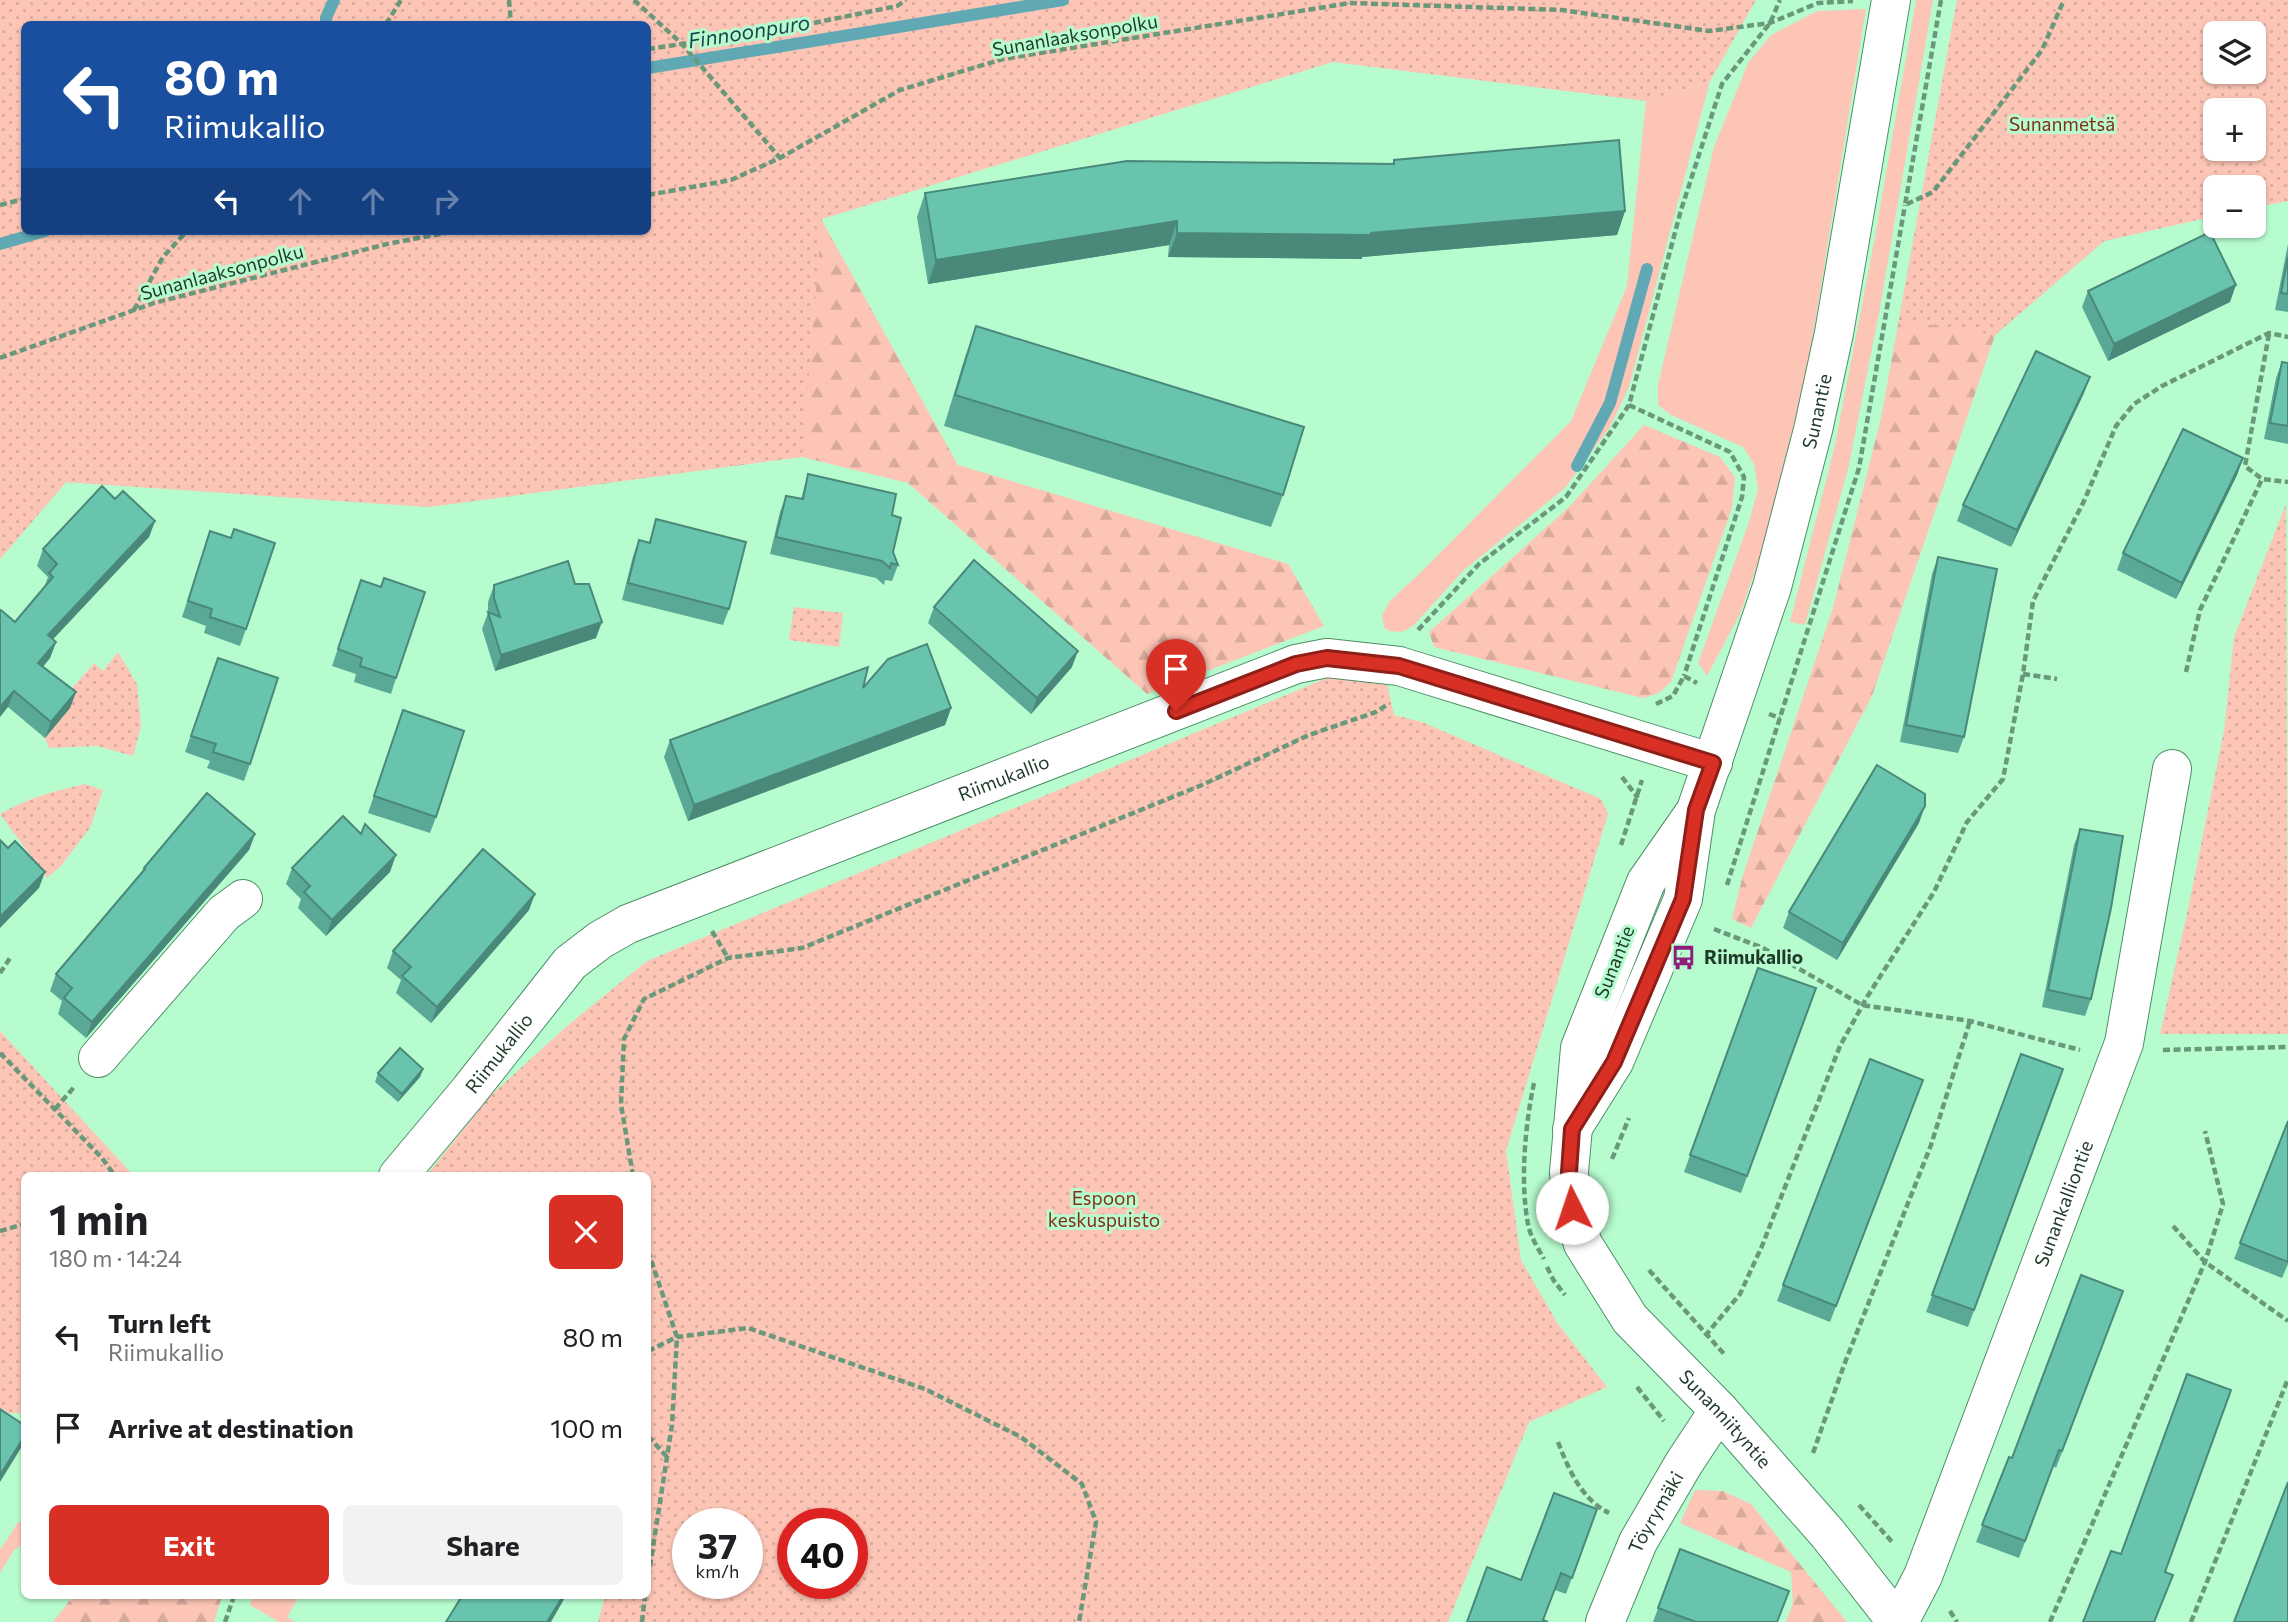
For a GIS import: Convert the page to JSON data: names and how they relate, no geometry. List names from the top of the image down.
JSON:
{
  "streets": {
    "street": [
      "Sunantie",
      "Riimukallio",
      "Sunankalliontie",
      "Sunanniityntie",
      "Töyrymäki"
    ],
    "path": ["Sunanlaaksonpolku"]
  },
  "crossings": [
    ["Sunantie", "Riimukallio"],
    ["Sunantie", "Sunanniityntie"],
    ["Sunankalliontie", "Sunanniityntie"],
    ["Sunanniityntie", "Töyrymäki"]
  ],
  "water": ["Finnoonpuro"],
  "parks": ["Sunanmetsä", "Espoon keskuspuisto"],
  "places": {
    "bus stop": ["Riimukallio"]
  },
  "page": {
    "map_buttons": ["+", "−"],
    "turn": ["80 m", "Riimukallio"],
    "heading": ["1 min", "180 m · 14:24"],
    "list": [
      {
        "name": "Turn left",
        "note": "Riimukallio",
        "value": "80 m"
      },
      {
        "name": "Arrive at destination",
        "value": "100 m"
      }
    ],
    "buttons": ["Exit", "Share"],
    "speed": "37 km/h",
    "limit": "40"
  }
}
